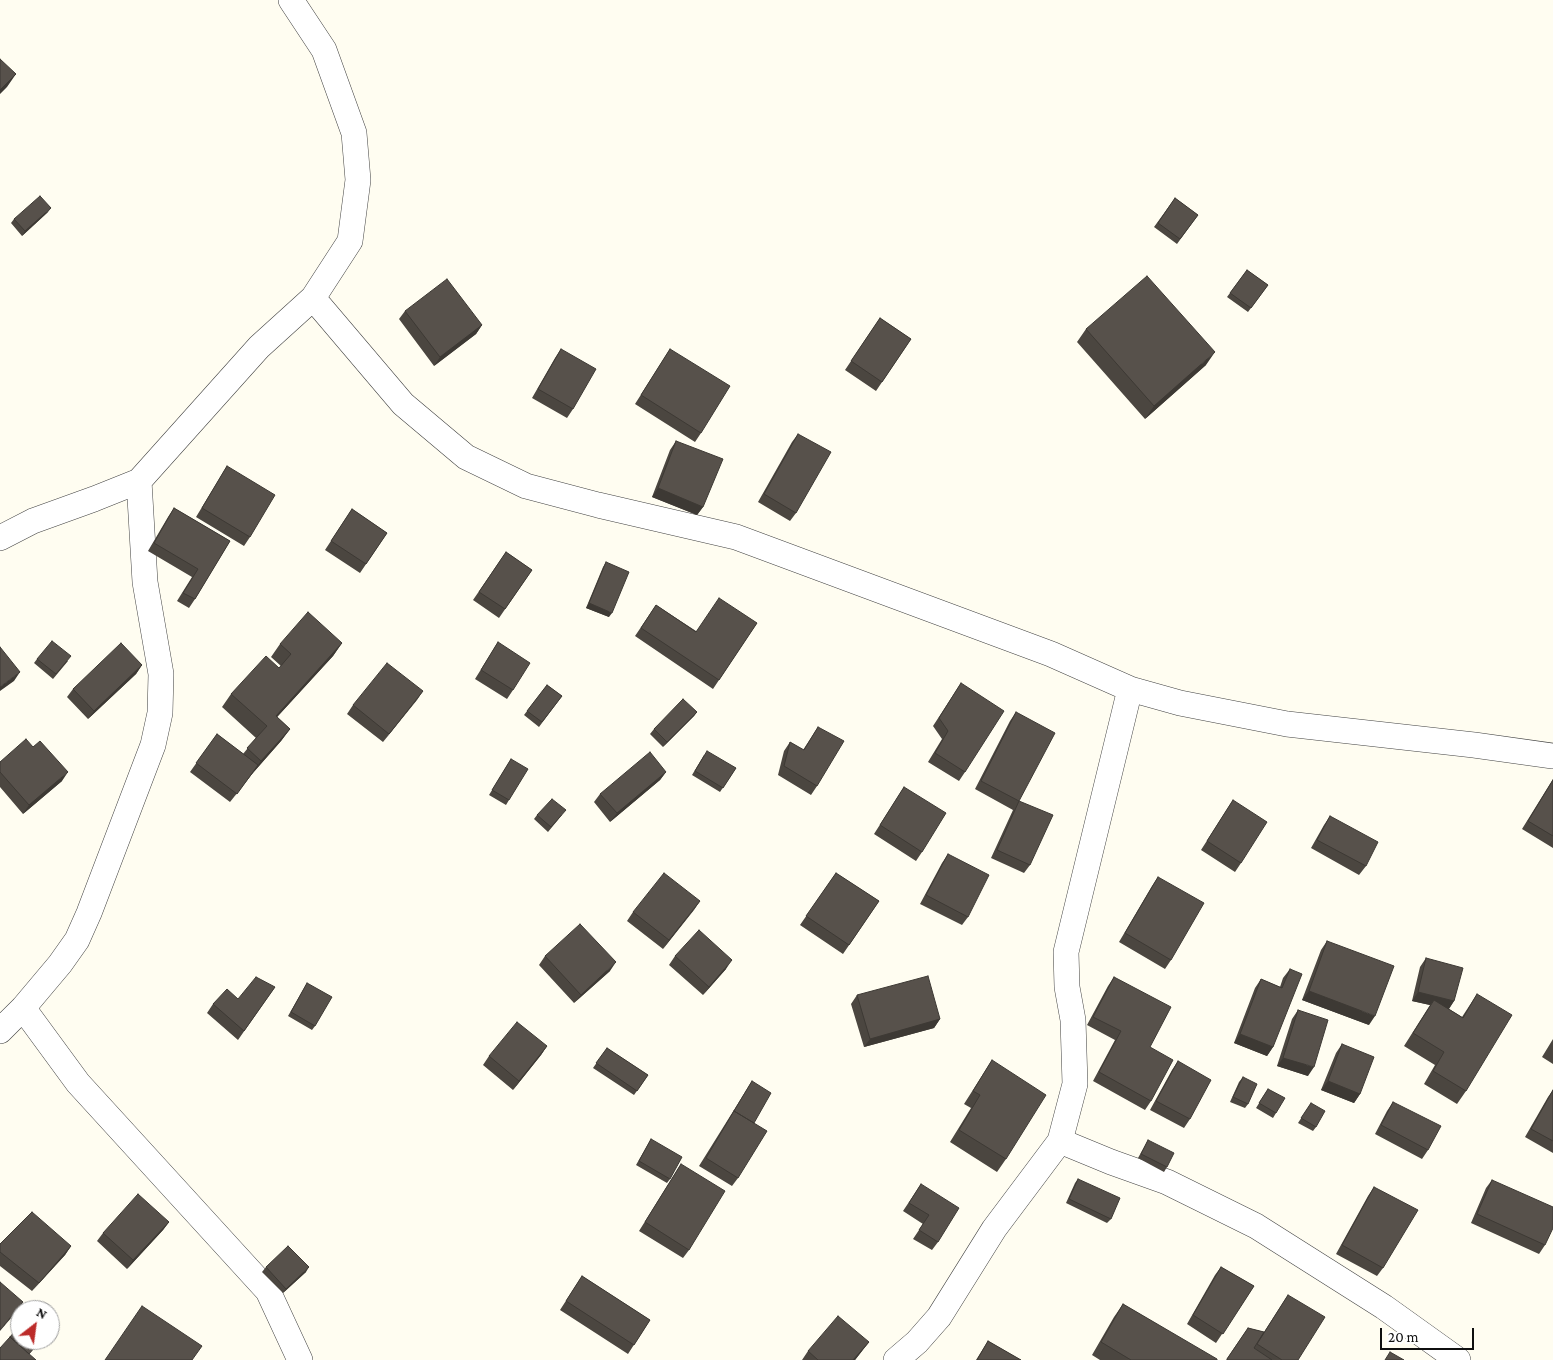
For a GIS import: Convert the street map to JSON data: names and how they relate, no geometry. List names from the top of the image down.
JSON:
{
  "scale_bar": "20 m",
  "north": "top right"
}
